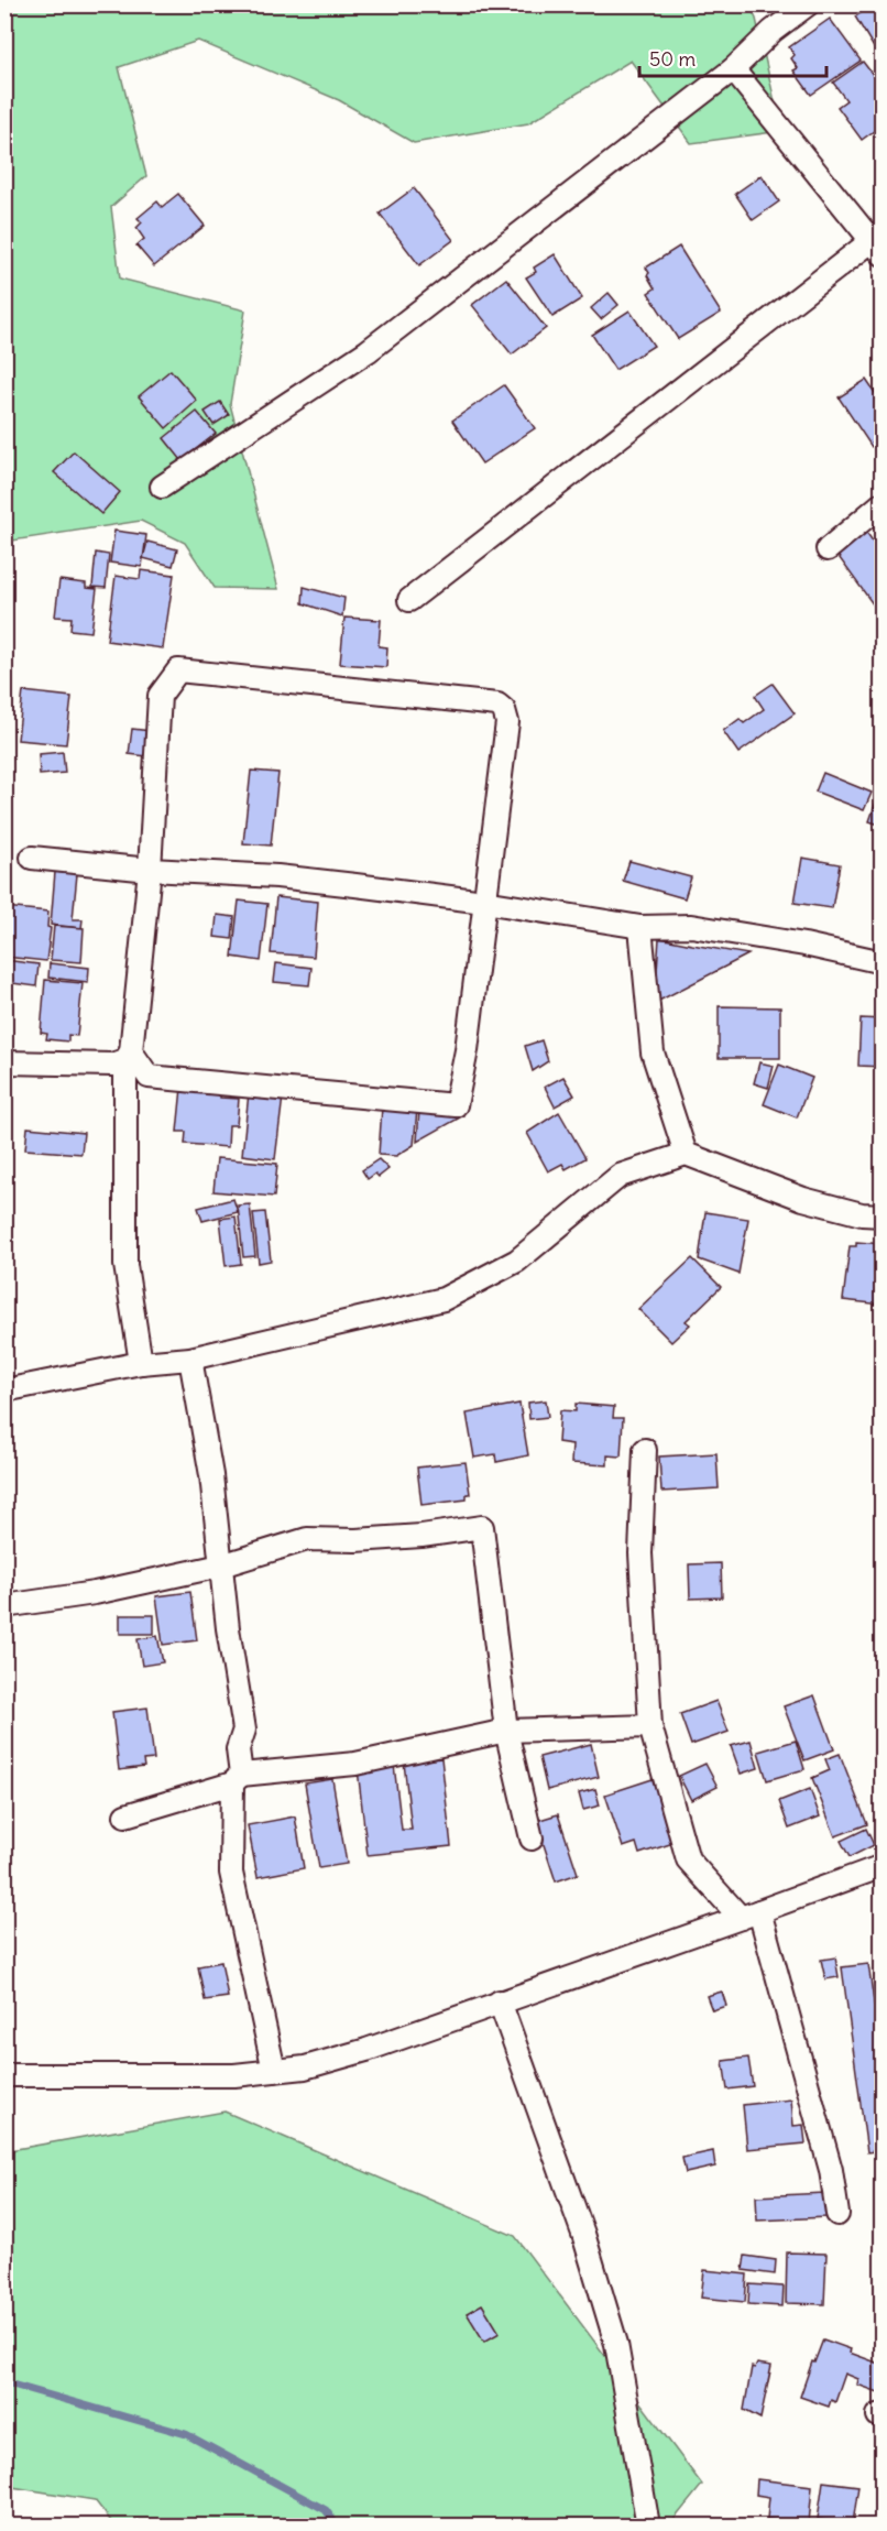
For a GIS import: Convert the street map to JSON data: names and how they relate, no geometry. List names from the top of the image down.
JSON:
{
  "scale_bar": "50 m"
}
